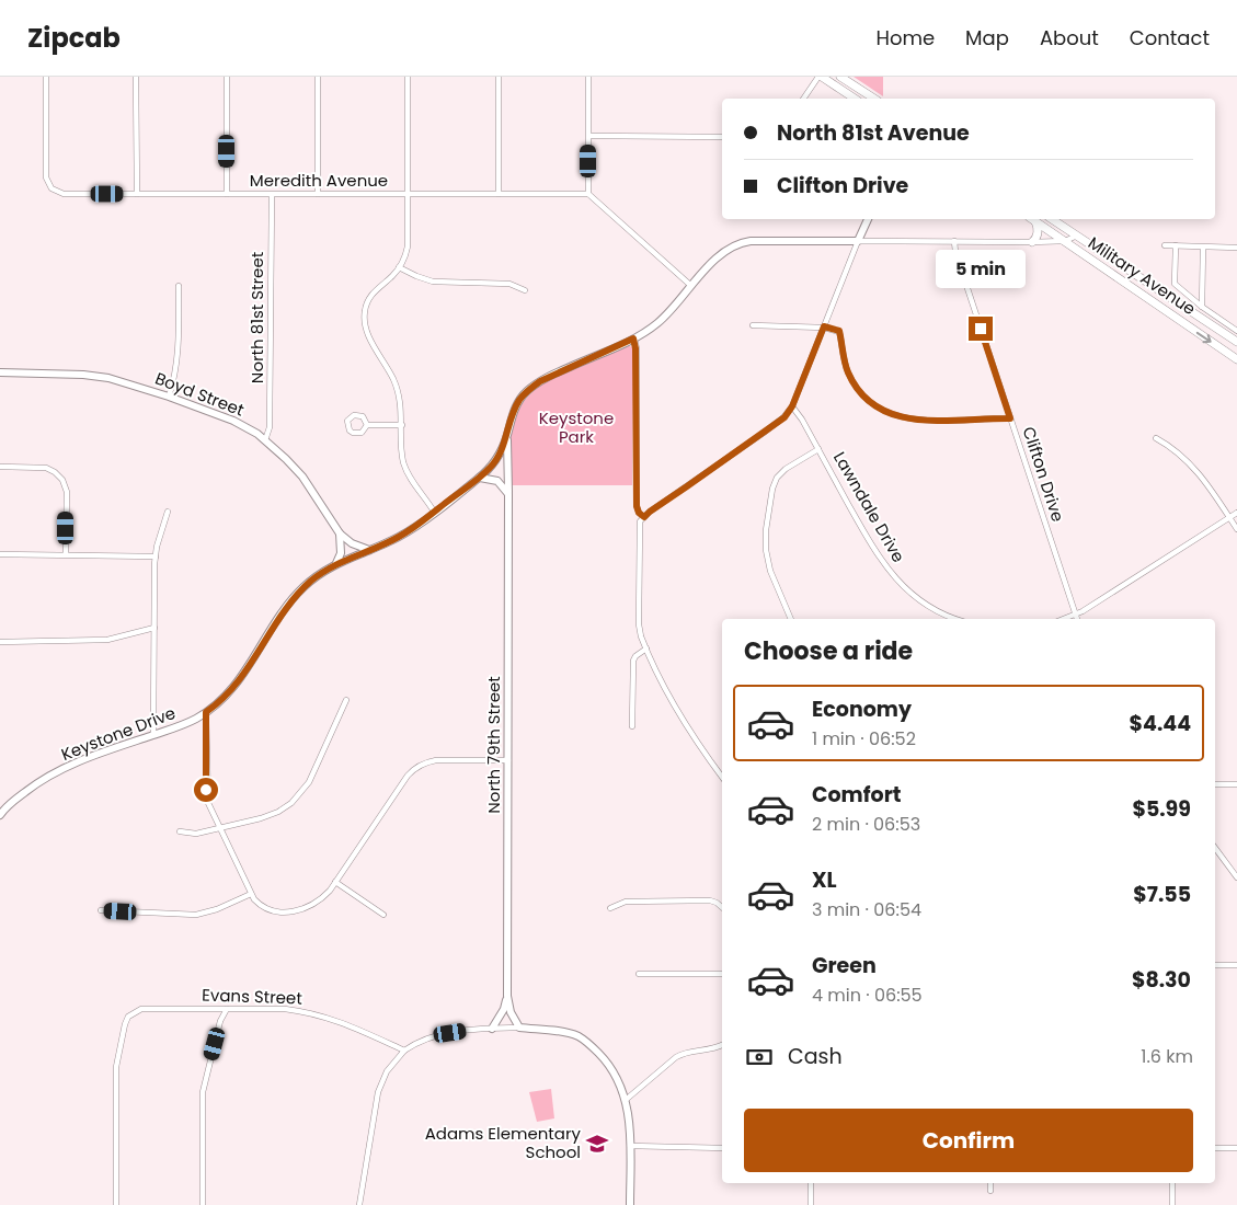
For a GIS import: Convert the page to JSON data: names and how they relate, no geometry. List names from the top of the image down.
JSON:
{
  "streets": {
    "main road": ["Military Avenue"],
    "street": [
      "Meredith Avenue",
      "North 81st Street",
      "Boyd Street",
      "Clifton Drive",
      "Lawndale Drive",
      "Keystone Drive",
      "North 79th Street",
      "Evans Street"
    ]
  },
  "crossings": [
    ["Meredith Avenue", "North 81st Street"],
    ["Military Avenue", "Keystone Drive"],
    ["North 81st Street", "Boyd Street"],
    ["Boyd Street", "Keystone Drive"],
    ["Clifton Drive", "Keystone Drive"],
    ["Keystone Drive", "North 79th Street"]
  ],
  "parks": ["Keystone Park"],
  "places": {
    "school or university": ["Adams Elementary School"]
  },
  "page": {
    "header": "Zipcab",
    "nav": [
      "Home",
      "Map",
      "About",
      "Contact"
    ],
    "banner": ["North 81st Avenue", "Clifton Drive"],
    "bubble": "5 min",
    "heading": "Choose a ride",
    "list": [
      {
        "name": "Economy",
        "note": "1 min · 06:52",
        "value": "$4.44"
      },
      {
        "name": "Comfort",
        "note": "2 min · 06:53",
        "value": "$5.99"
      },
      {
        "name": "XL",
        "note": "3 min · 06:54",
        "value": "$7.55"
      },
      {
        "name": "Green",
        "note": "4 min · 06:55",
        "value": "$8.30"
      }
    ],
    "pay": ["Cash", "1.6 km"],
    "buttons": "Confirm"
  }
}
